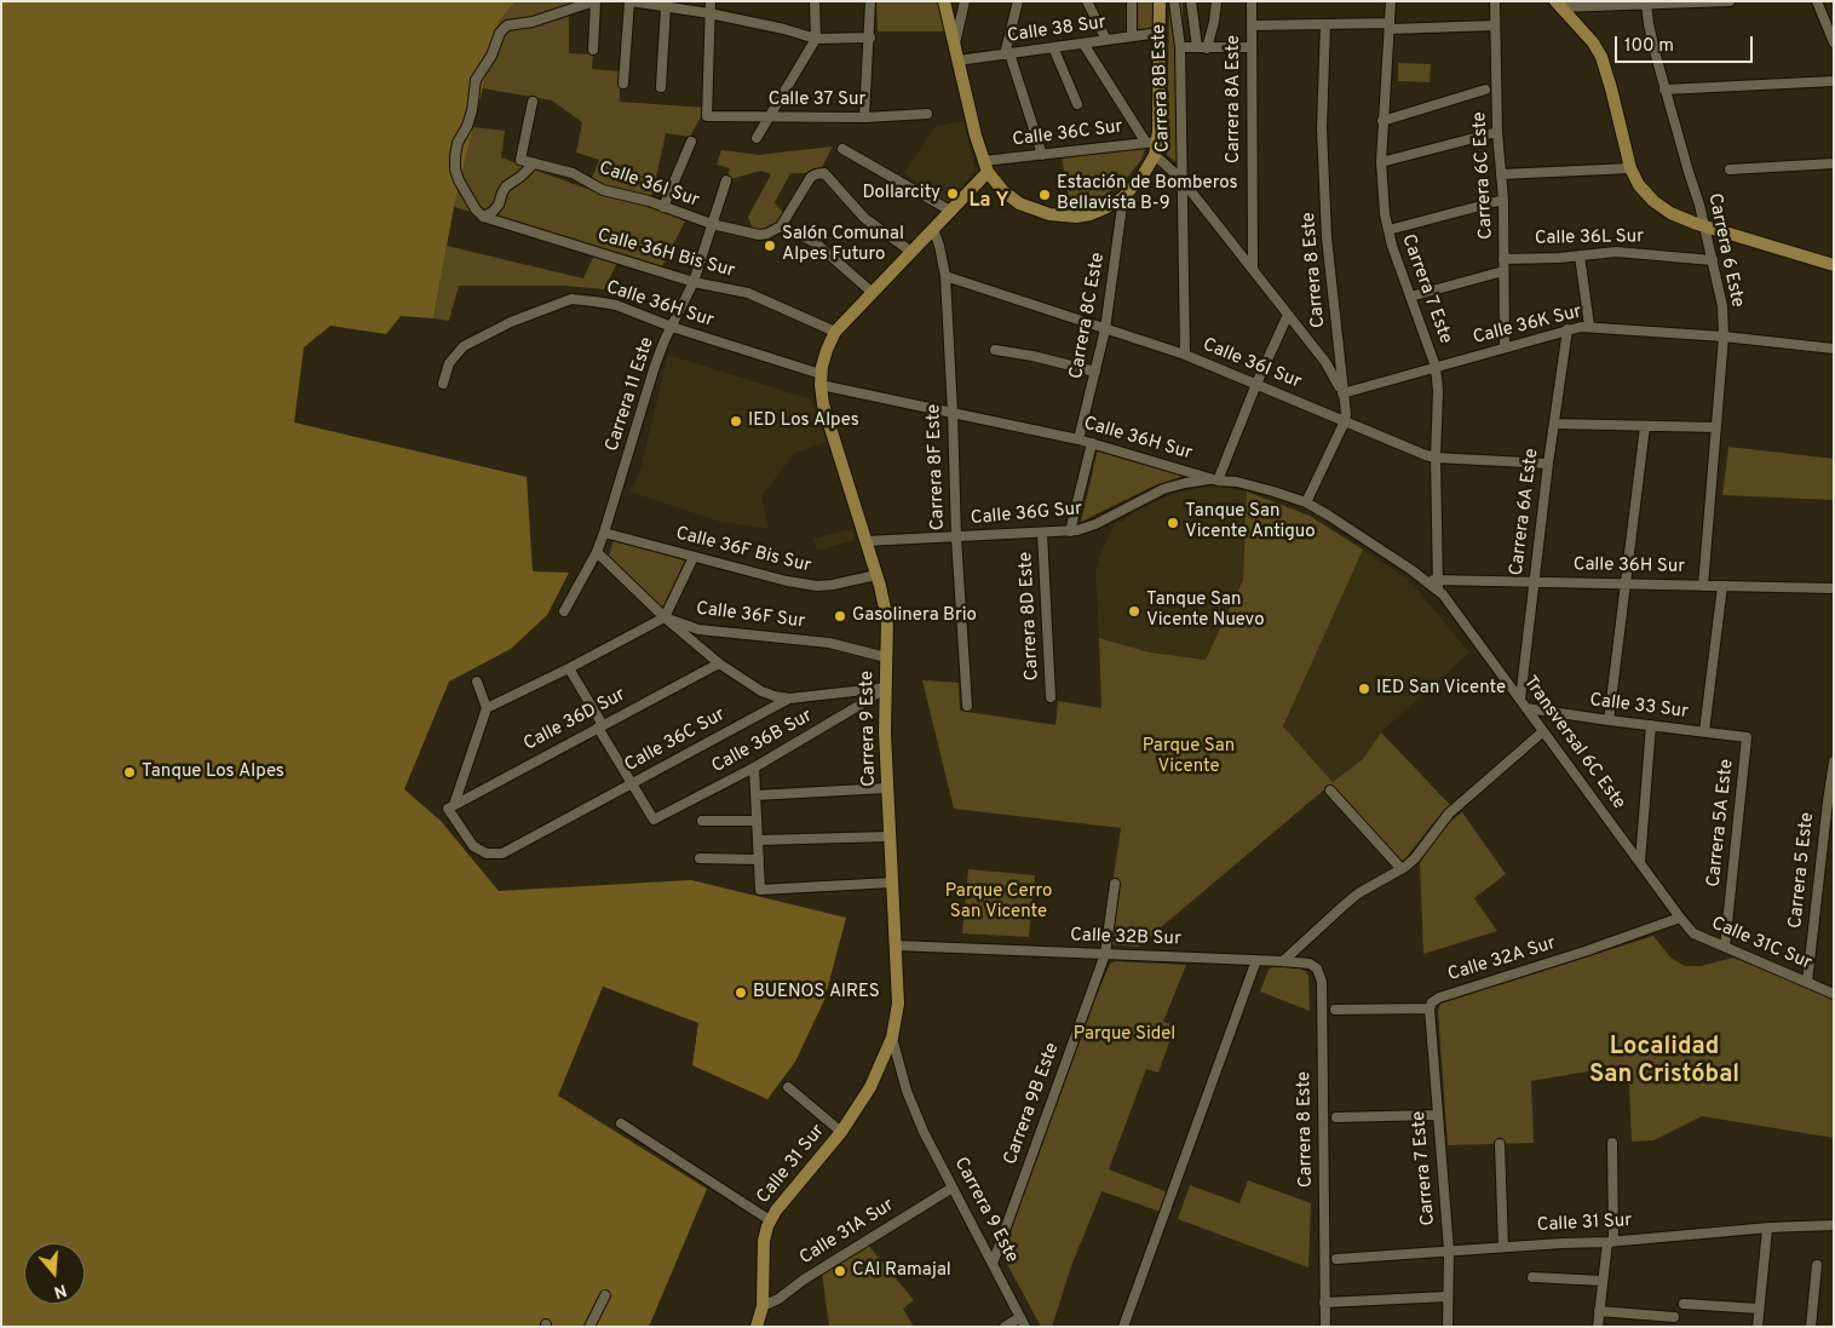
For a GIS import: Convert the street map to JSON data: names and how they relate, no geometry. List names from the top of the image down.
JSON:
{
  "streets": {
    "main road": ["Carrera 9 Este", "Calle 31 Sur"],
    "street": [
      "Calle 38 Sur",
      "Carrera 8B Este",
      "Carrera 8A Este",
      "Calle 37 Sur",
      "Calle 36C Sur",
      "Carrera 6C Este",
      "Calle 36I Sur",
      "Calle 36L Sur",
      "Carrera 6 Este",
      "Calle 36H Bis Sur",
      "Carrera 8 Este",
      "Carrera 7 Este",
      "Calle 36H Sur",
      "Carrera 8C Este",
      "Calle 36K Sur",
      "Carrera 11 Este",
      "Carrera 8F Este",
      "Carrera 6A Este",
      "Calle 36G Sur",
      "Calle 36F Bis Sur",
      "Calle 36F Sur",
      "Carrera 8D Este",
      "Calle 33 Sur",
      "Calle 36D Sur",
      "Calle 36B Sur",
      "Transversal 6C Este",
      "Carrera 5A Este",
      "Carrera 5 Este",
      "Calle 32B Sur",
      "Calle 31C Sur",
      "Calle 32A Sur",
      "Carrera 9B Este",
      "Calle 31A Sur"
    ]
  },
  "crossings": [
    ["Carrera 8B Este", "Calle 36I Sur"],
    ["Calle 36C Sur", "Calle 36D Sur"],
    ["Calle 36C Sur", "Carrera 9 Este"],
    ["Calle 36C Sur", "Calle 36B Sur"],
    ["Carrera 6C Este", "Calle 36L Sur"],
    ["Carrera 6C Este", "Calle 36K Sur"],
    ["Calle 36I Sur", "Carrera 8 Este"],
    ["Calle 36I Sur", "Carrera 7 Este"],
    ["Calle 36I Sur", "Carrera 8C Este"],
    ["Calle 36I Sur", "Carrera 11 Este"],
    ["Calle 36I Sur", "Carrera 8F Este"],
    ["Calle 36I Sur", "Carrera 6A Este"],
    ["Calle 36L Sur", "Carrera 6 Este"],
    ["Carrera 6 Este", "Calle 36H Sur"],
    ["Carrera 6 Este", "Calle 36K Sur"],
    ["Calle 36H Bis Sur", "Carrera 11 Este"],
    ["Calle 36H Bis Sur", "Carrera 9 Este"],
    ["Carrera 8 Este", "Calle 36K Sur"],
    ["Carrera 8 Este", "Calle 32B Sur"],
    ["Carrera 7 Este", "Calle 36H Sur"],
    ["Carrera 7 Este", "Calle 36K Sur"],
    ["Carrera 7 Este", "Transversal 6C Este"],
    ["Carrera 7 Este", "Calle 32A Sur"],
    ["Carrera 7 Este", "Calle 31 Sur"],
    ["Calle 36H Sur", "Carrera 8C Este"],
    ["Calle 36H Sur", "Carrera 11 Este"],
    ["Calle 36H Sur", "Carrera 8F Este"],
    ["Calle 36H Sur", "Carrera 6A Este"],
    ["Calle 36H Sur", "Calle 36G Sur"],
    ["Calle 36H Sur", "Carrera 9 Este"],
    ["Calle 36H Sur", "Transversal 6C Este"],
    ["Calle 36K Sur", "Carrera 6A Este"],
    ["Carrera 11 Este", "Calle 36F Bis Sur"],
    ["Carrera 8F Este", "Calle 36G Sur"],
    ["Carrera 8F Este", "Carrera 9 Este"],
    ["Carrera 6A Este", "Calle 33 Sur"],
    ["Carrera 6A Este", "Transversal 6C Este"],
    ["Calle 36G Sur", "Carrera 8D Este"],
    ["Calle 36G Sur", "Carrera 9 Este"],
    ["Calle 36F Bis Sur", "Carrera 9 Este"],
    ["Calle 36F Sur", "Carrera 9 Este"],
    ["Calle 33 Sur", "Transversal 6C Este"],
    ["Calle 33 Sur", "Carrera 5A Este"],
    ["Carrera 9 Este", "Calle 36B Sur"],
    ["Carrera 9 Este", "Calle 32B Sur"],
    ["Carrera 9 Este", "Carrera 9B Este"],
    ["Carrera 9 Este", "Calle 31 Sur"],
    ["Carrera 9 Este", "Calle 31A Sur"],
    ["Transversal 6C Este", "Calle 31C Sur"],
    ["Transversal 6C Este", "Calle 32A Sur"],
    ["Carrera 5A Este", "Calle 31C Sur"],
    ["Carrera 5 Este", "Calle 31C Sur"],
    ["Calle 32B Sur", "Carrera 9B Este"],
    ["Calle 31C Sur", "Calle 32A Sur"],
    ["Calle 31 Sur", "Calle 31A Sur"]
  ],
  "districts": ["La Y", "Localidad San Cristóbal"],
  "parks": ["Parque San Vicente", "Parque Cerro San Vicente", "Parque Sidel"],
  "places": [
    "Dollarcity",
    "Estación de Bomberos Bellavista B-9",
    "Salón Comunal Alpes Futuro",
    "IED Los Alpes",
    "Tanque San Vicente Antiguo",
    "Tanque San Vicente Nuevo",
    "Gasolinera Brio",
    "IED San Vicente",
    "Tanque Los Alpes",
    "BUENOS AIRES",
    "CAI Ramajal"
  ],
  "scale_bar": "100 m",
  "north": "bottom"
}
